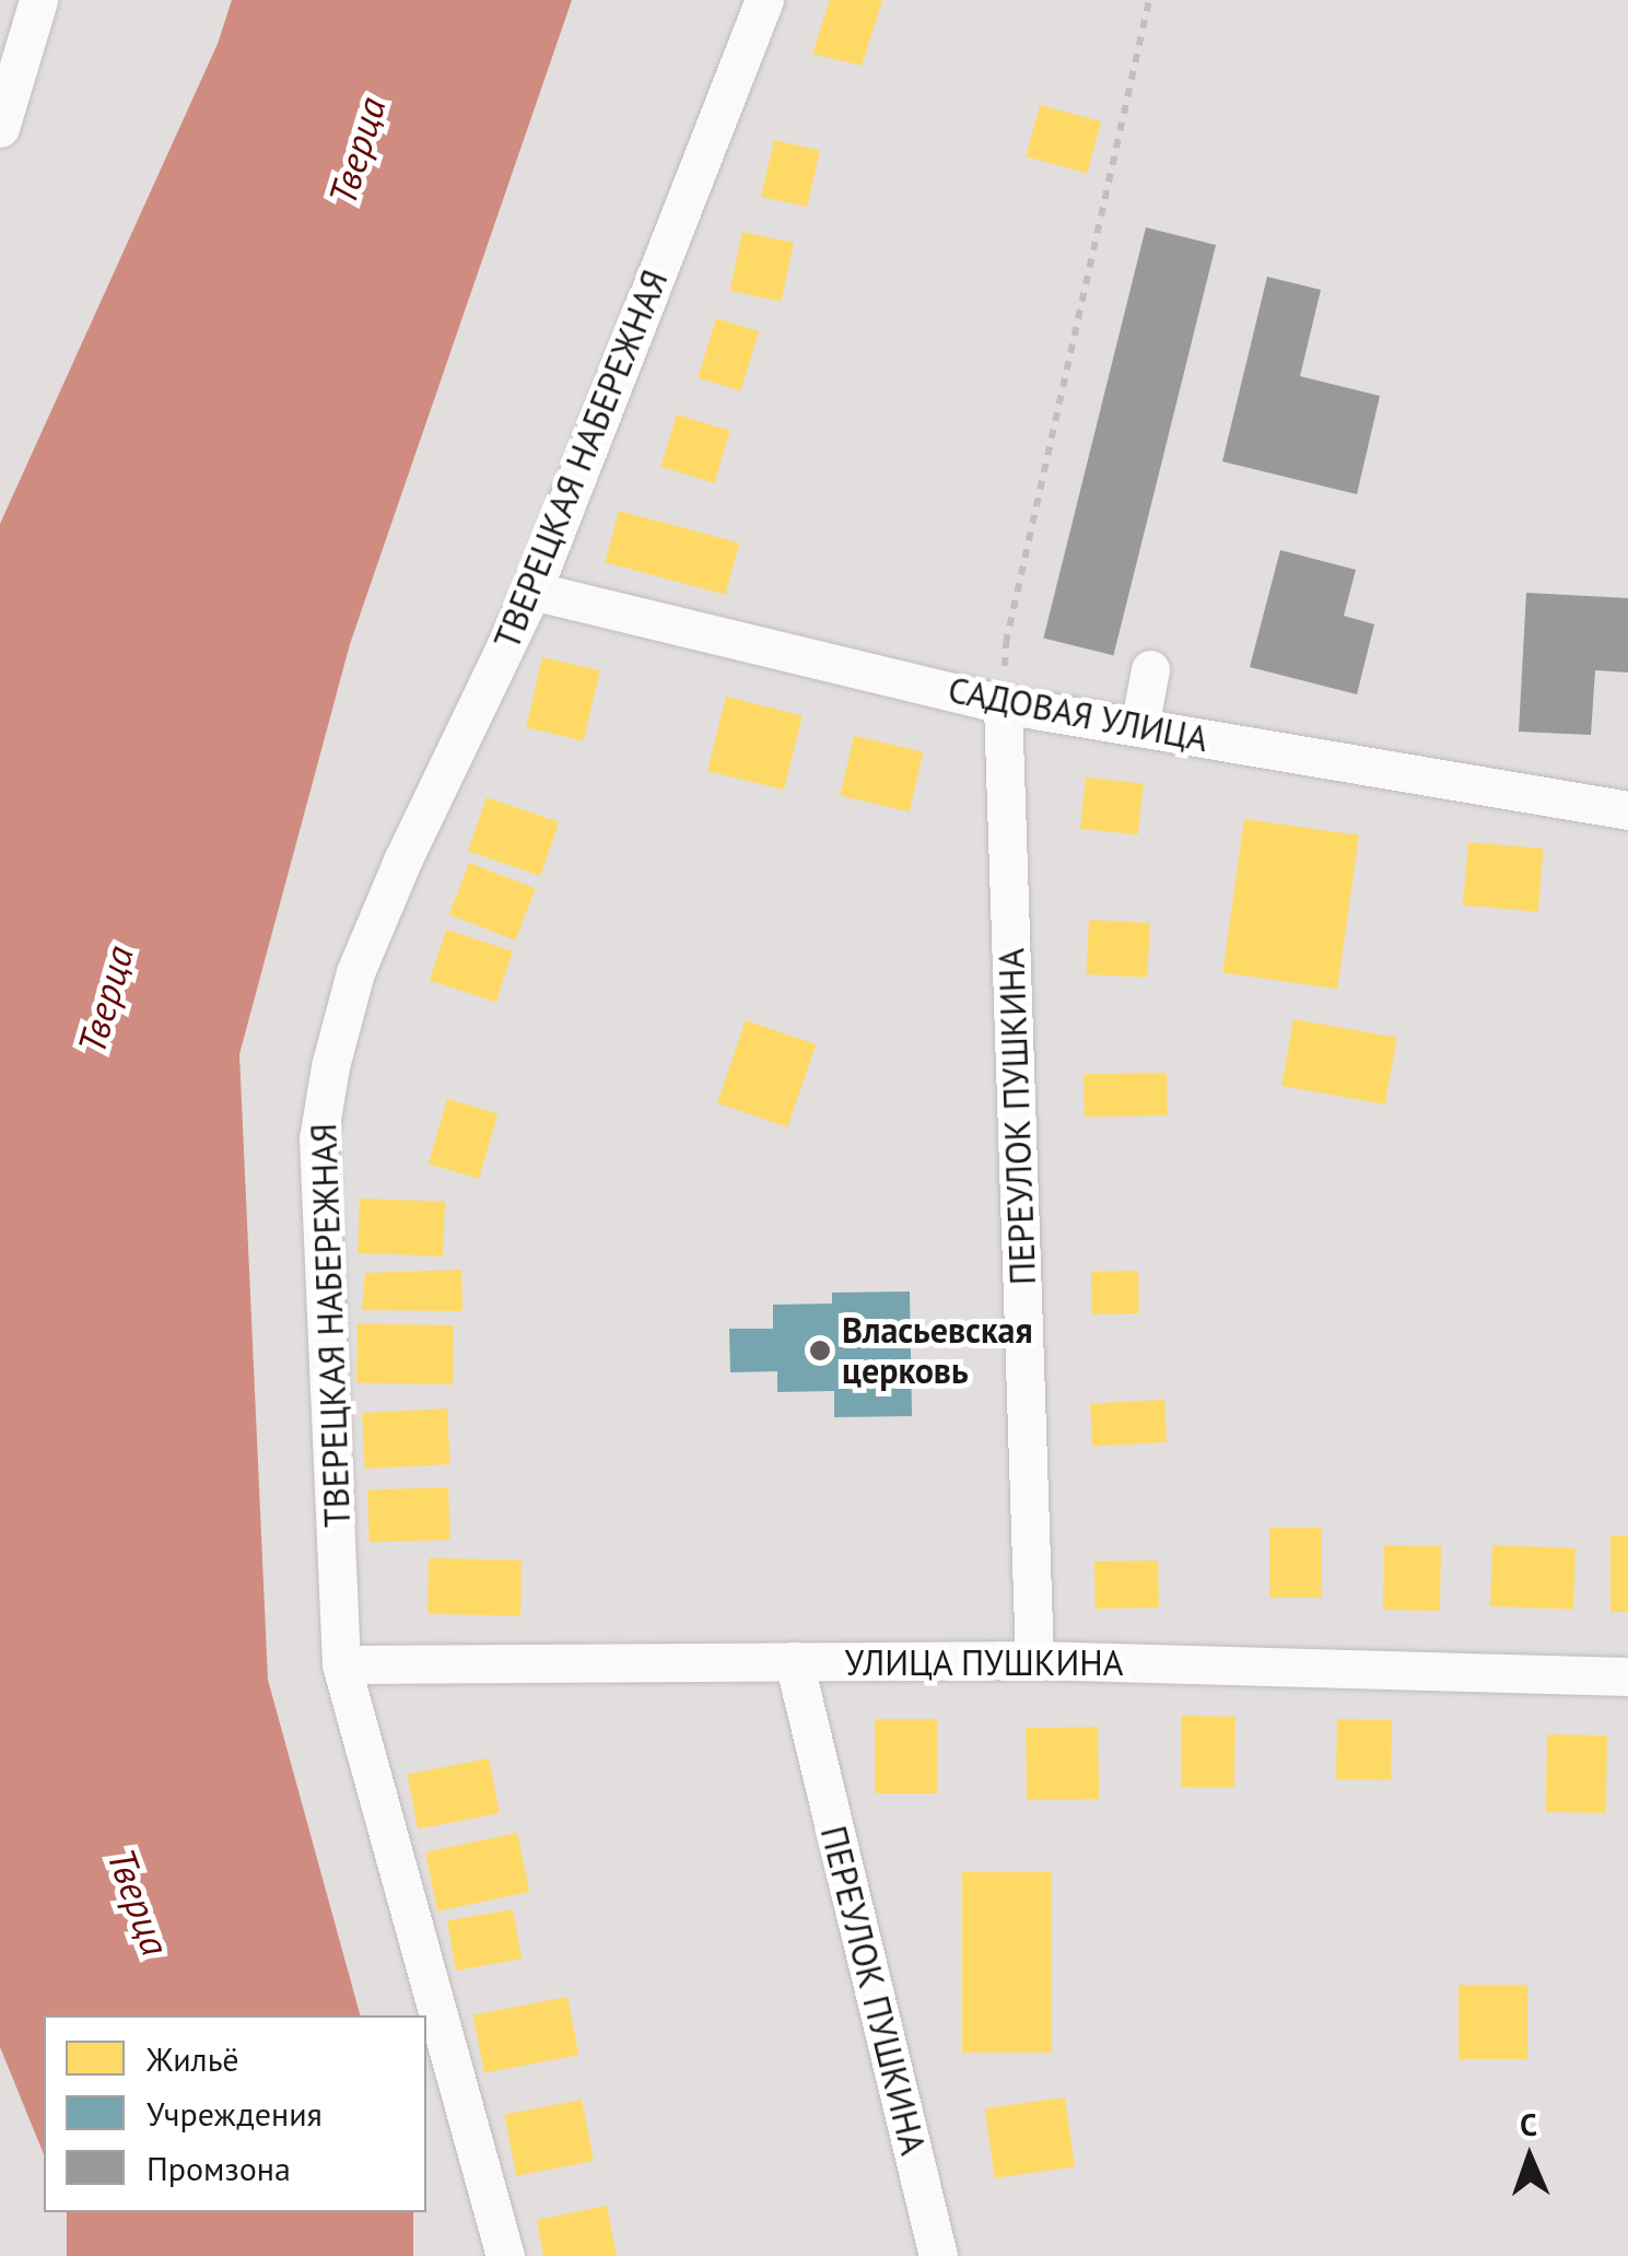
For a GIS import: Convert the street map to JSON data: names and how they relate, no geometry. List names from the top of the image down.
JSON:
{
  "streets": {
    "street": [
      "ТВЕРЕЦКАЯ НАБЕРЕЖНАЯ",
      "САДОВАЯ УЛИЦА",
      "ПЕРЕУЛОК ПУШКИНА",
      "УЛИЦА ПУШКИНА"
    ]
  },
  "crossings": [
    ["ТВЕРЕЦКАЯ НАБЕРЕЖНАЯ", "САДОВАЯ УЛИЦА"],
    ["ТВЕРЕЦКАЯ НАБЕРЕЖНАЯ", "УЛИЦА ПУШКИНА"],
    ["САДОВАЯ УЛИЦА", "ПЕРЕУЛОК ПУШКИНА"],
    ["ПЕРЕУЛОК ПУШКИНА", "УЛИЦА ПУШКИНА"]
  ],
  "water": ["Тверца"],
  "places": ["Власьевская церковь"],
  "legend": ["Жильё", "Учреждения", "Промзона"],
  "north": "top"
}
